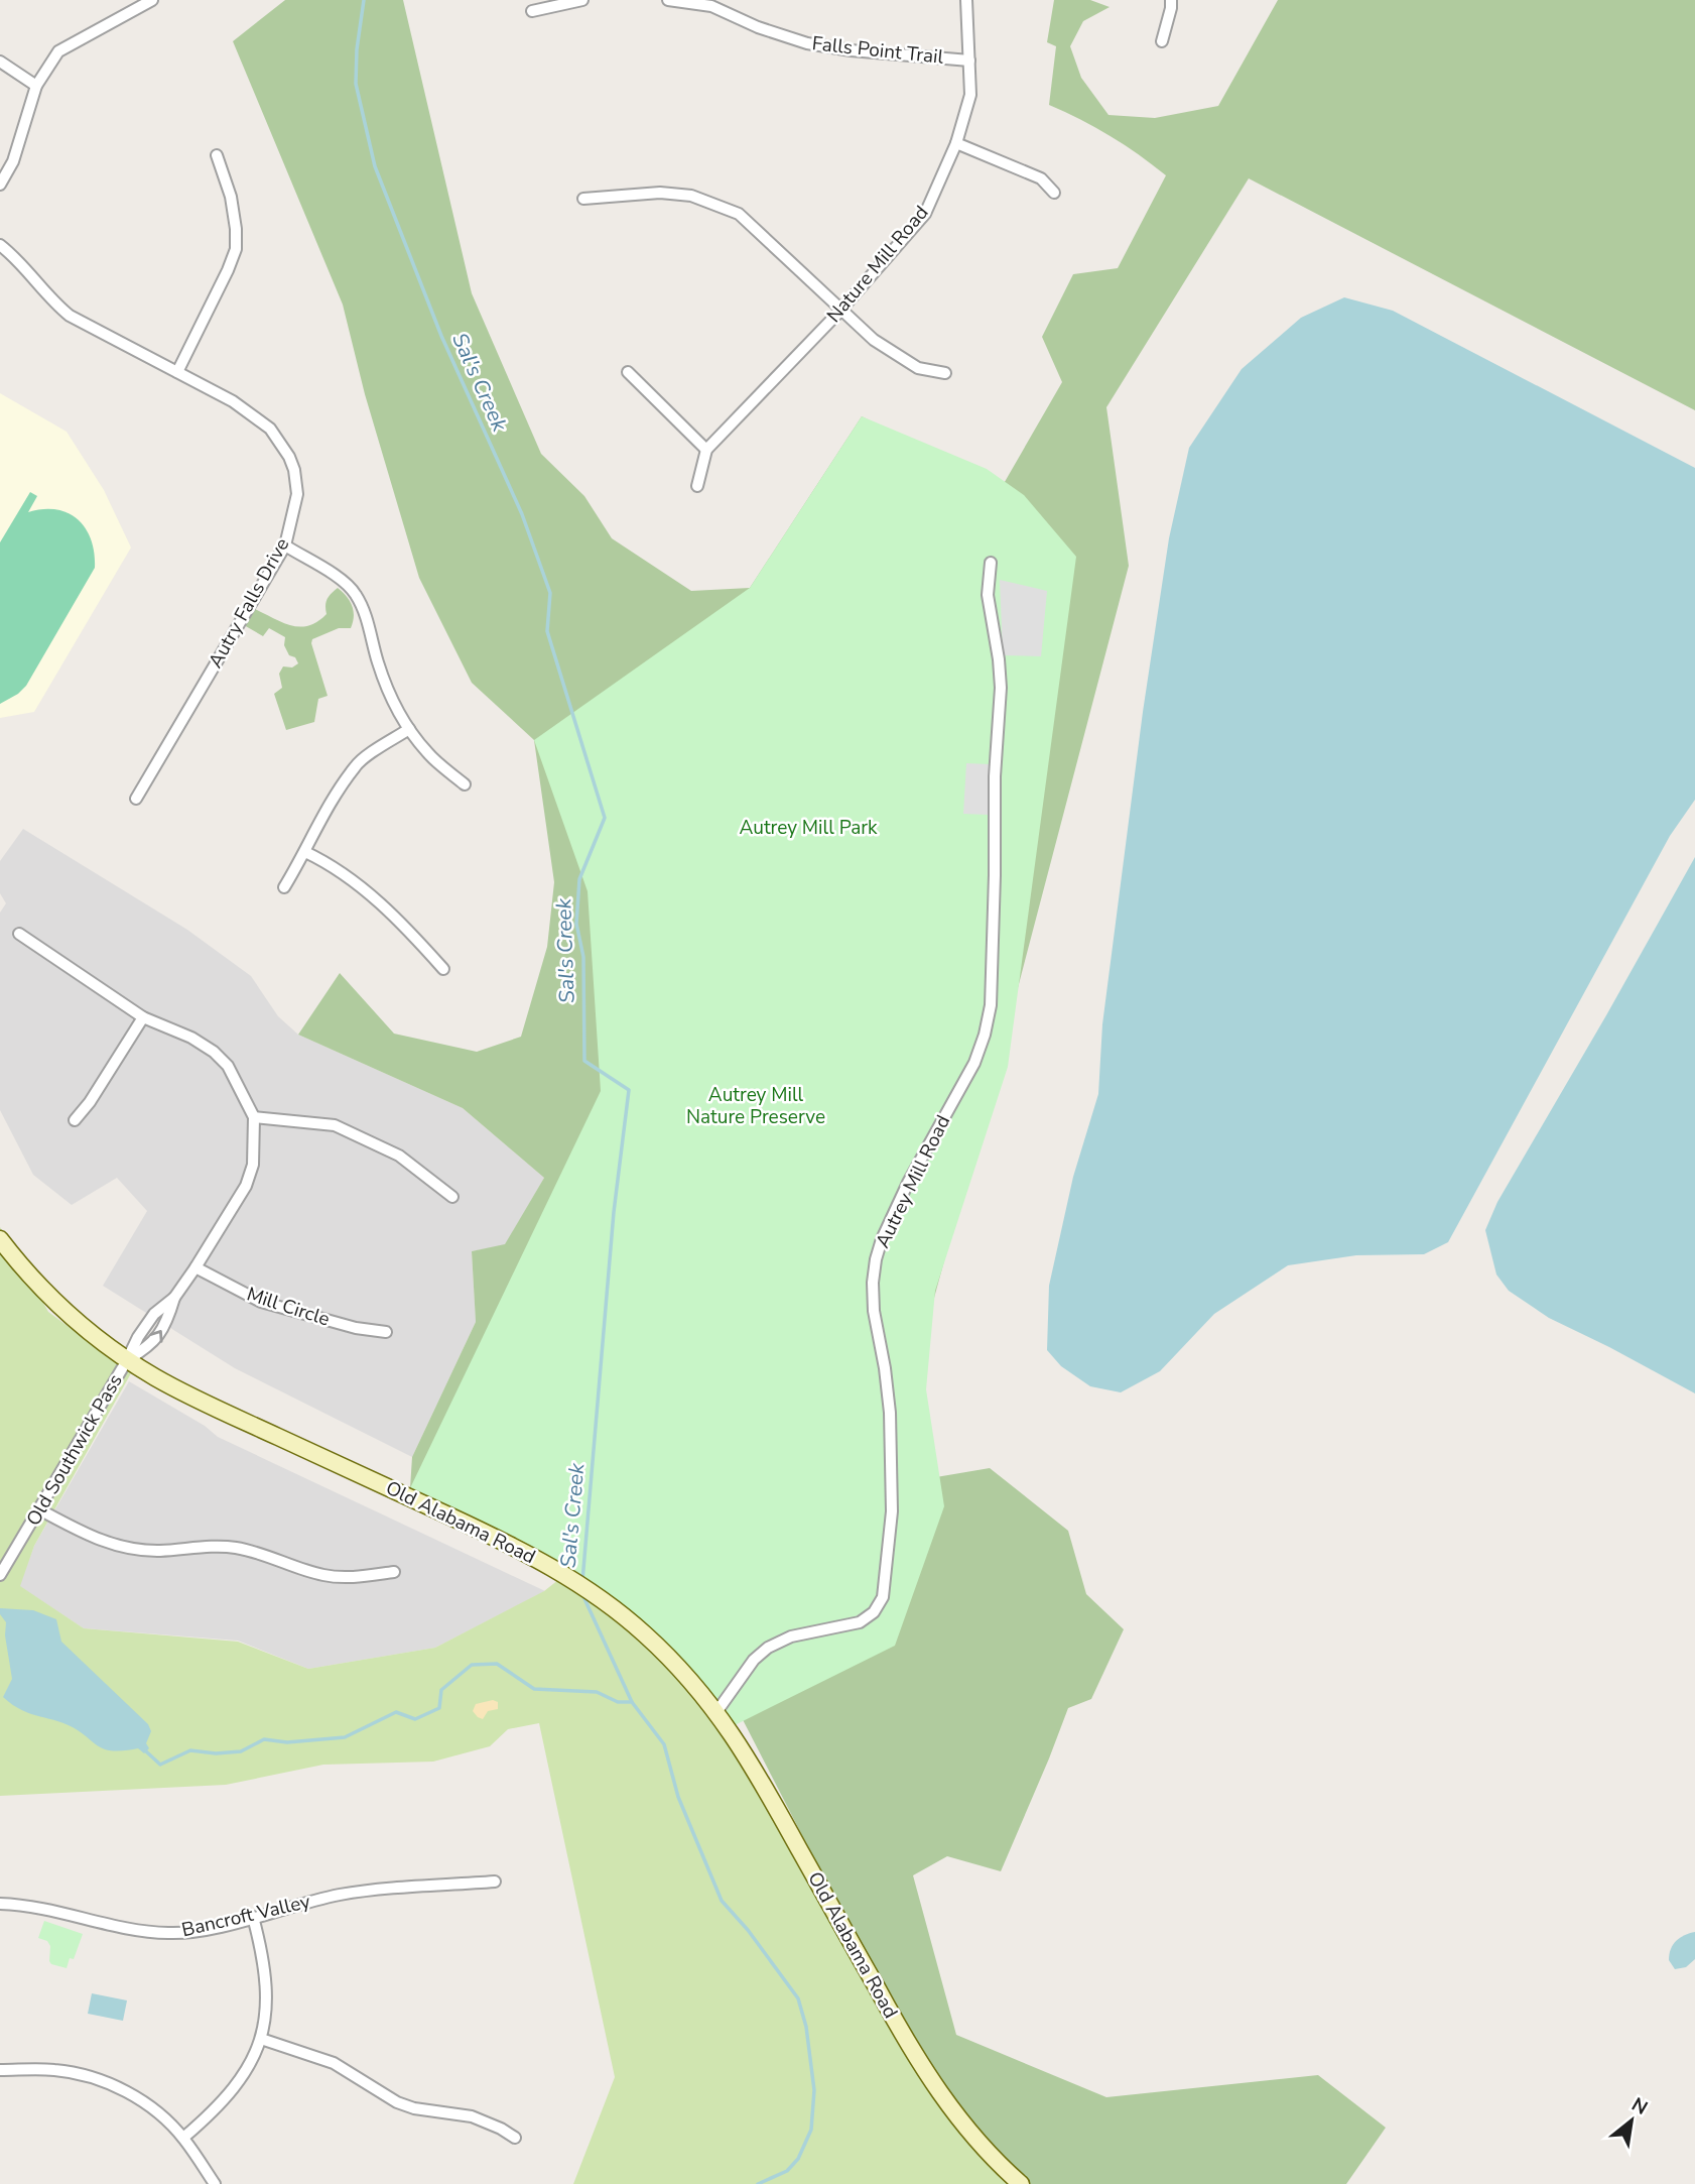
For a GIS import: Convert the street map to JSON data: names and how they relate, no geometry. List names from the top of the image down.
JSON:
{
  "streets": {
    "main road": ["Old Alabama Road"],
    "street": [
      "Falls Point Trail",
      "Nature Mill Road",
      "Autry Falls Drive",
      "Autrey Mill Road",
      "Mill Circle",
      "Old Southwick Pass",
      "Bancroft Valley"
    ]
  },
  "crossings": [
    ["Falls Point Trail", "Nature Mill Road"],
    ["Autrey Mill Road", "Old Alabama Road"],
    ["Old Southwick Pass", "Old Alabama Road"]
  ],
  "water": ["Sal's Creek"],
  "parks": ["Autrey Mill Park", "Autrey Mill Nature Preserve"],
  "north": "top right"
}
